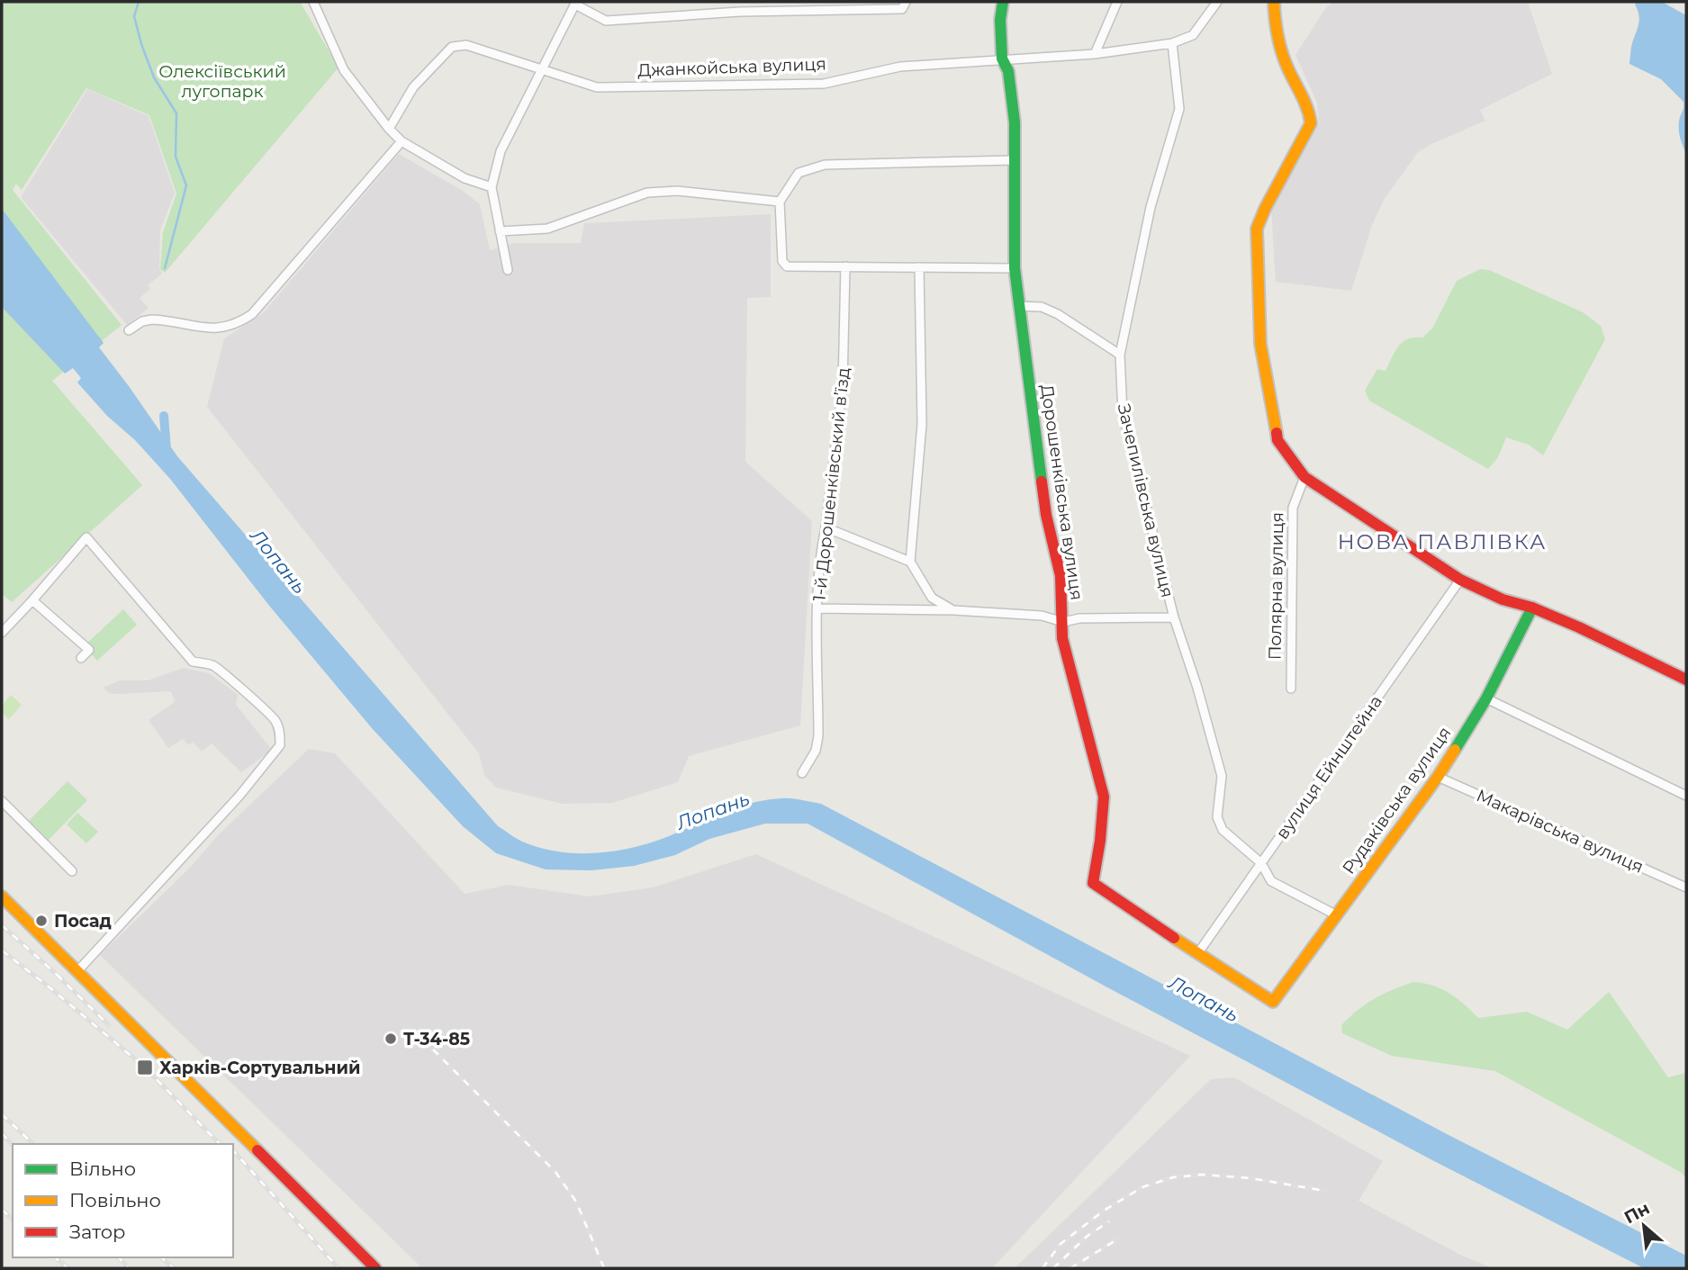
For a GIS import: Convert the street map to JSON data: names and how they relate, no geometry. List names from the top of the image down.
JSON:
{
  "streets": {
    "street": [
      "Джанкойська вулиця",
      "1-й Дорошенківський в’їзд",
      "Дорошенківська вулиця",
      "Зачепилівська вулиця",
      "Полярна вулиця",
      "вулиця Ейнштейна",
      "Рудаківська вулиця",
      "Макарівська вулиця"
    ]
  },
  "crossings": [
    ["Джанкойська вулиця", "Дорошенківська вулиця"],
    ["Джанкойська вулиця", "Зачепилівська вулиця"],
    ["Дорошенківська вулиця", "вулиця Ейнштейна"],
    ["Дорошенківська вулиця", "Рудаківська вулиця"],
    ["Зачепилівська вулиця", "вулиця Ейнштейна"],
    ["Рудаківська вулиця", "Макарівська вулиця"]
  ],
  "districts": ["НОВА ПАВЛІВКА"],
  "water": ["Лопань"],
  "parks": ["Олексіївський лугопарк"],
  "places": {
    "other": ["Посад", "Т-34-85"],
    "transit": ["Харків-Сортувальний"]
  },
  "legend": ["Вільно", "Повільно", "Затор"],
  "north": "top left"
}
